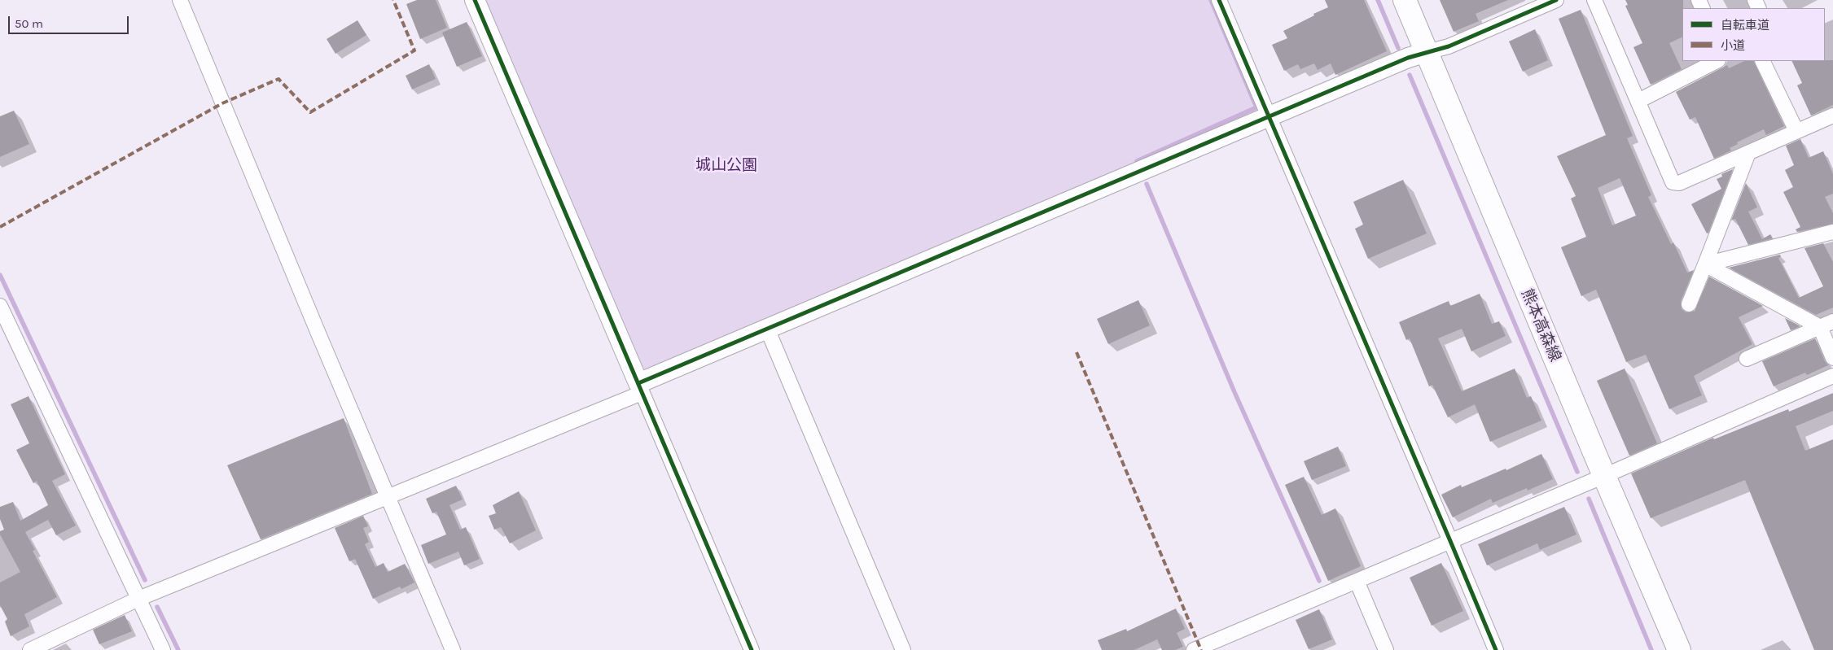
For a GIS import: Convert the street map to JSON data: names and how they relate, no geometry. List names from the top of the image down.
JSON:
{
  "streets": {
    "main road": ["熊本高森線"]
  },
  "parks": ["城山公園"],
  "legend": ["自転車道", "小道"],
  "scale_bar": "50 m"
}
